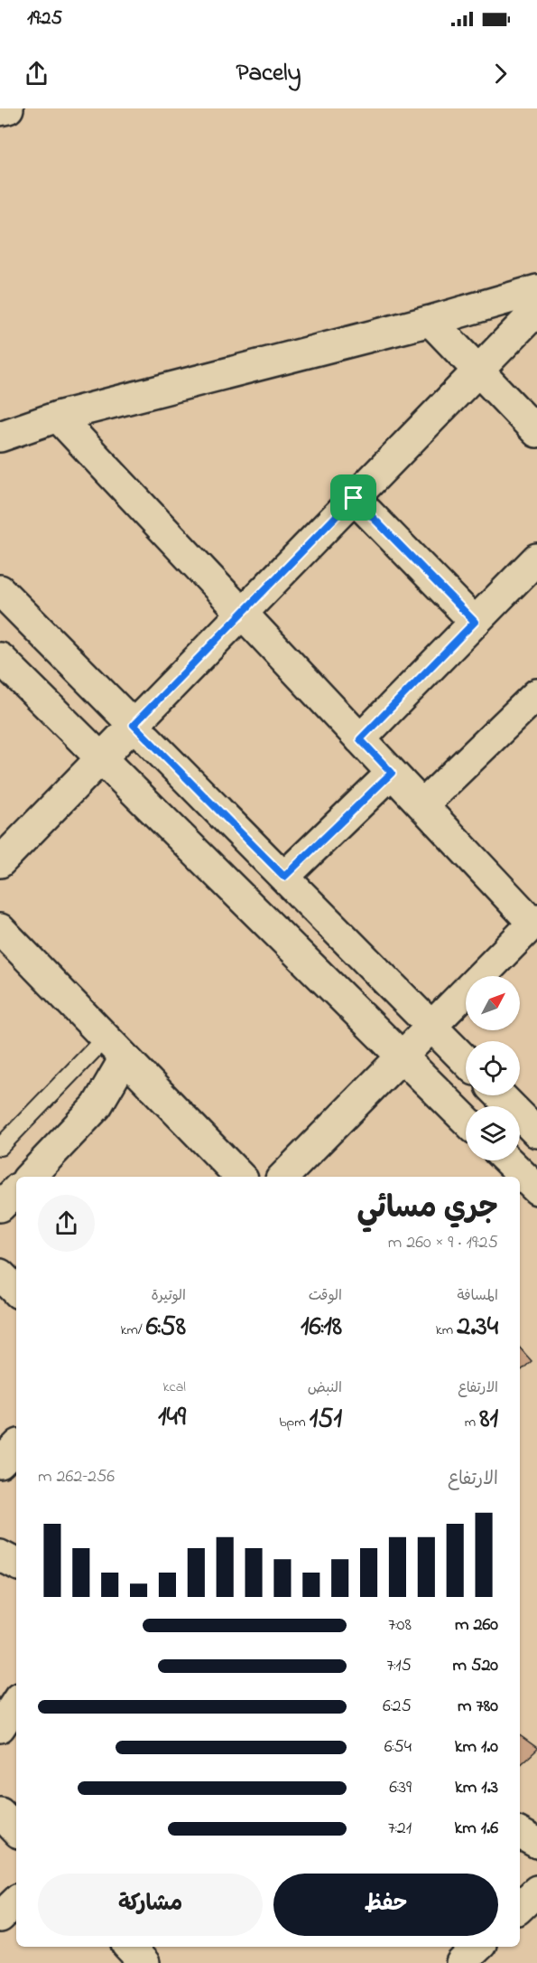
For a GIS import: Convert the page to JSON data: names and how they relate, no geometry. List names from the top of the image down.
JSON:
{
  "north": "top right",
  "page": {
    "status": "19:25",
    "header": "Pacely",
    "heading": ["جري مسائي", "19:25 · 9 × 260 m"],
    "stats": [
      ["المسافة", "2.34 km"],
      ["الوقت", "16:18"],
      ["الوتيرة", "6:58 /km"],
      ["الارتفاع", "81 m"],
      ["النبض", "151 bpm"],
      ["kcal", "149"]
    ],
    "chart": ["الارتفاع", "256–262 m"],
    "list": [
      {
        "name": "260 m",
        "note": "7:08"
      },
      {
        "name": "520 m",
        "note": "7:15"
      },
      {
        "name": "780 m",
        "note": "6:25"
      },
      {
        "name": "1.0 km",
        "note": "6:54"
      },
      {
        "name": "1.3 km",
        "note": "6:39"
      },
      {
        "name": "1.6 km",
        "note": "7:21"
      }
    ],
    "buttons": ["حفظ", "مشاركة"]
  }
}
